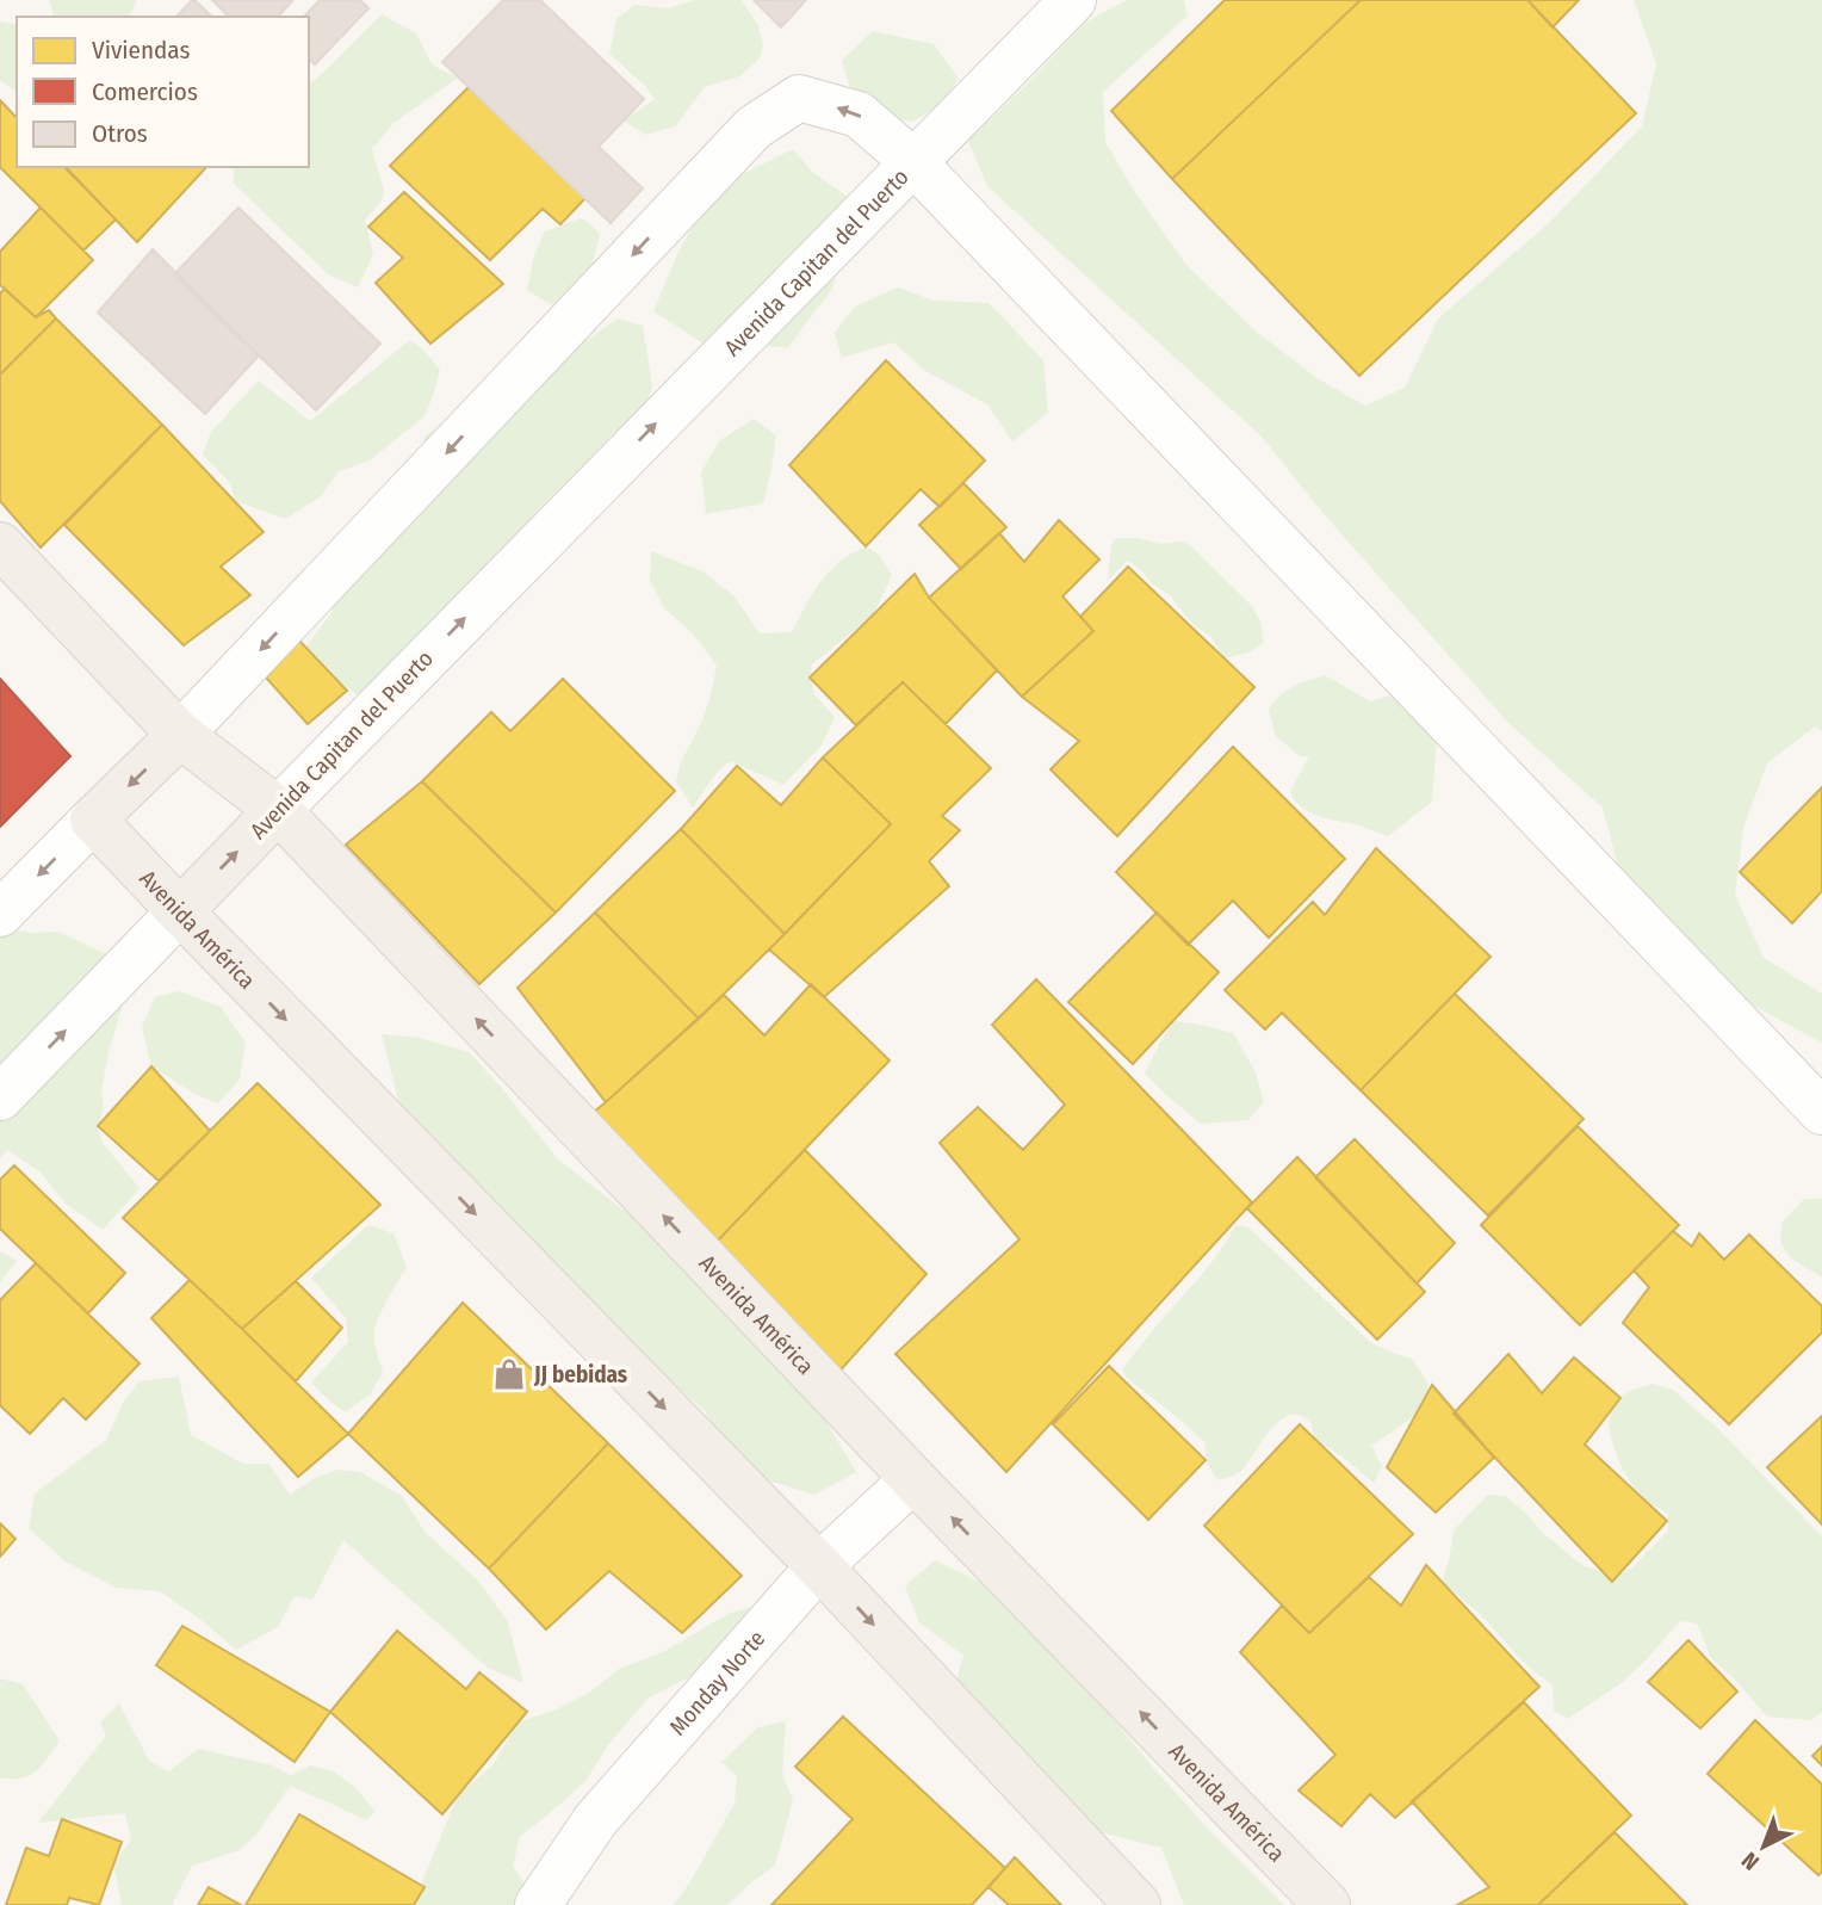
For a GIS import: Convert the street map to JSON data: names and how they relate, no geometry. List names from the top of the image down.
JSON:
{
  "streets": {
    "main road": ["Avenida Capitan del Puerto", "Avenida América"],
    "street": ["Monday Norte"]
  },
  "crossings": [
    ["Avenida Capitan del Puerto", "Avenida América"],
    ["Avenida América", "Monday Norte"]
  ],
  "places": {
    "shop": ["JJ bebidas"]
  },
  "legend": ["Viviendas", "Comercios", "Otros"],
  "north": "bottom left"
}
